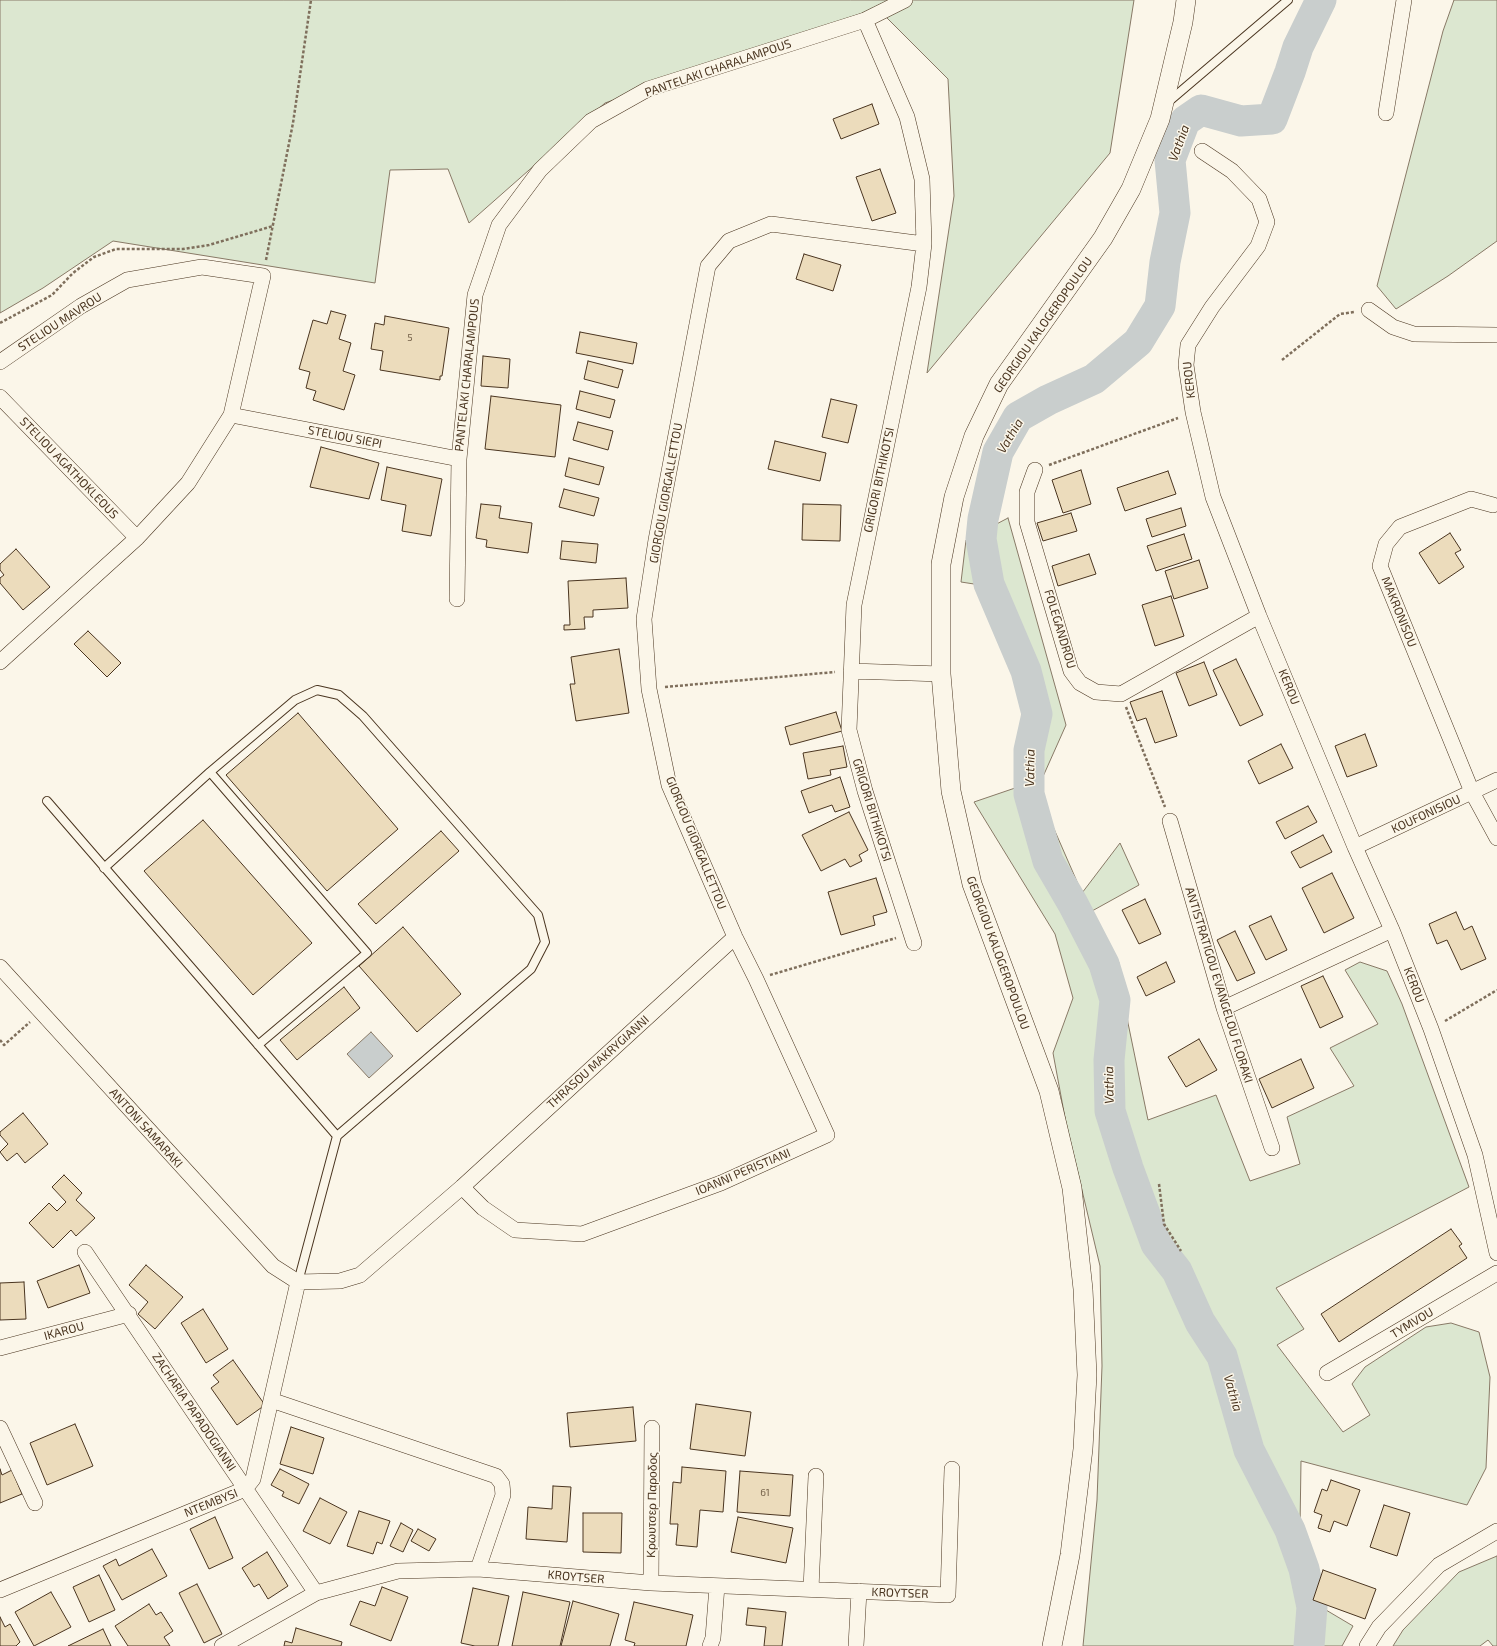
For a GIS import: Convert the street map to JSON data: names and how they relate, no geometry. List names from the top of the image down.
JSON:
{
  "streets": {
    "street": [
      "PANTELAKI CHARALAMPOUS",
      "STELIOU MAVROU",
      "GEORGIOU KALOGEROPOULOU",
      "KEROU",
      "STELIOU SIEPI",
      "STELIOU AGATHOKLEOUS",
      "GRIGORI BITHIKOTSI",
      "GIORGOU GIORGALLETTOU",
      "MAKRONISOU",
      "FOLEGANDROU",
      "KOUFONISIOU",
      "ANTISTRATIGOU EVANGELOU FLORAKI",
      "THRASOU MAKRYGIANNI",
      "ANTONI SAMARAKI",
      "IOANNI PERISTIANI",
      "TYMVOU",
      "IKAROU",
      "ZACHARIA PAPADOGIANNI",
      "NTEMBYSI",
      "Κρωυτσερ Παροδος",
      "KROYTSER"
    ]
  },
  "crossings": [
    ["PANTELAKI CHARALAMPOUS", "STELIOU SIEPI"],
    ["PANTELAKI CHARALAMPOUS", "GRIGORI BITHIKOTSI"],
    ["KEROU", "KOUFONISIOU"],
    ["GRIGORI BITHIKOTSI", "GIORGOU GIORGALLETTOU"],
    ["GIORGOU GIORGALLETTOU", "THRASOU MAKRYGIANNI"],
    ["GIORGOU GIORGALLETTOU", "IOANNI PERISTIANI"],
    ["MAKRONISOU", "KOUFONISIOU"],
    ["THRASOU MAKRYGIANNI", "ANTONI SAMARAKI"],
    ["THRASOU MAKRYGIANNI", "IOANNI PERISTIANI"],
    ["THRASOU MAKRYGIANNI", "NTEMBYSI"],
    ["ANTONI SAMARAKI", "NTEMBYSI"],
    ["IKAROU", "ZACHARIA PAPADOGIANNI"],
    ["ZACHARIA PAPADOGIANNI", "NTEMBYSI"],
    ["ZACHARIA PAPADOGIANNI", "KROYTSER"],
    ["Κρωυτσερ Παροδος", "KROYTSER"]
  ],
  "water": ["Vathia"],
  "house_numbers": ["5", "61"]
}
